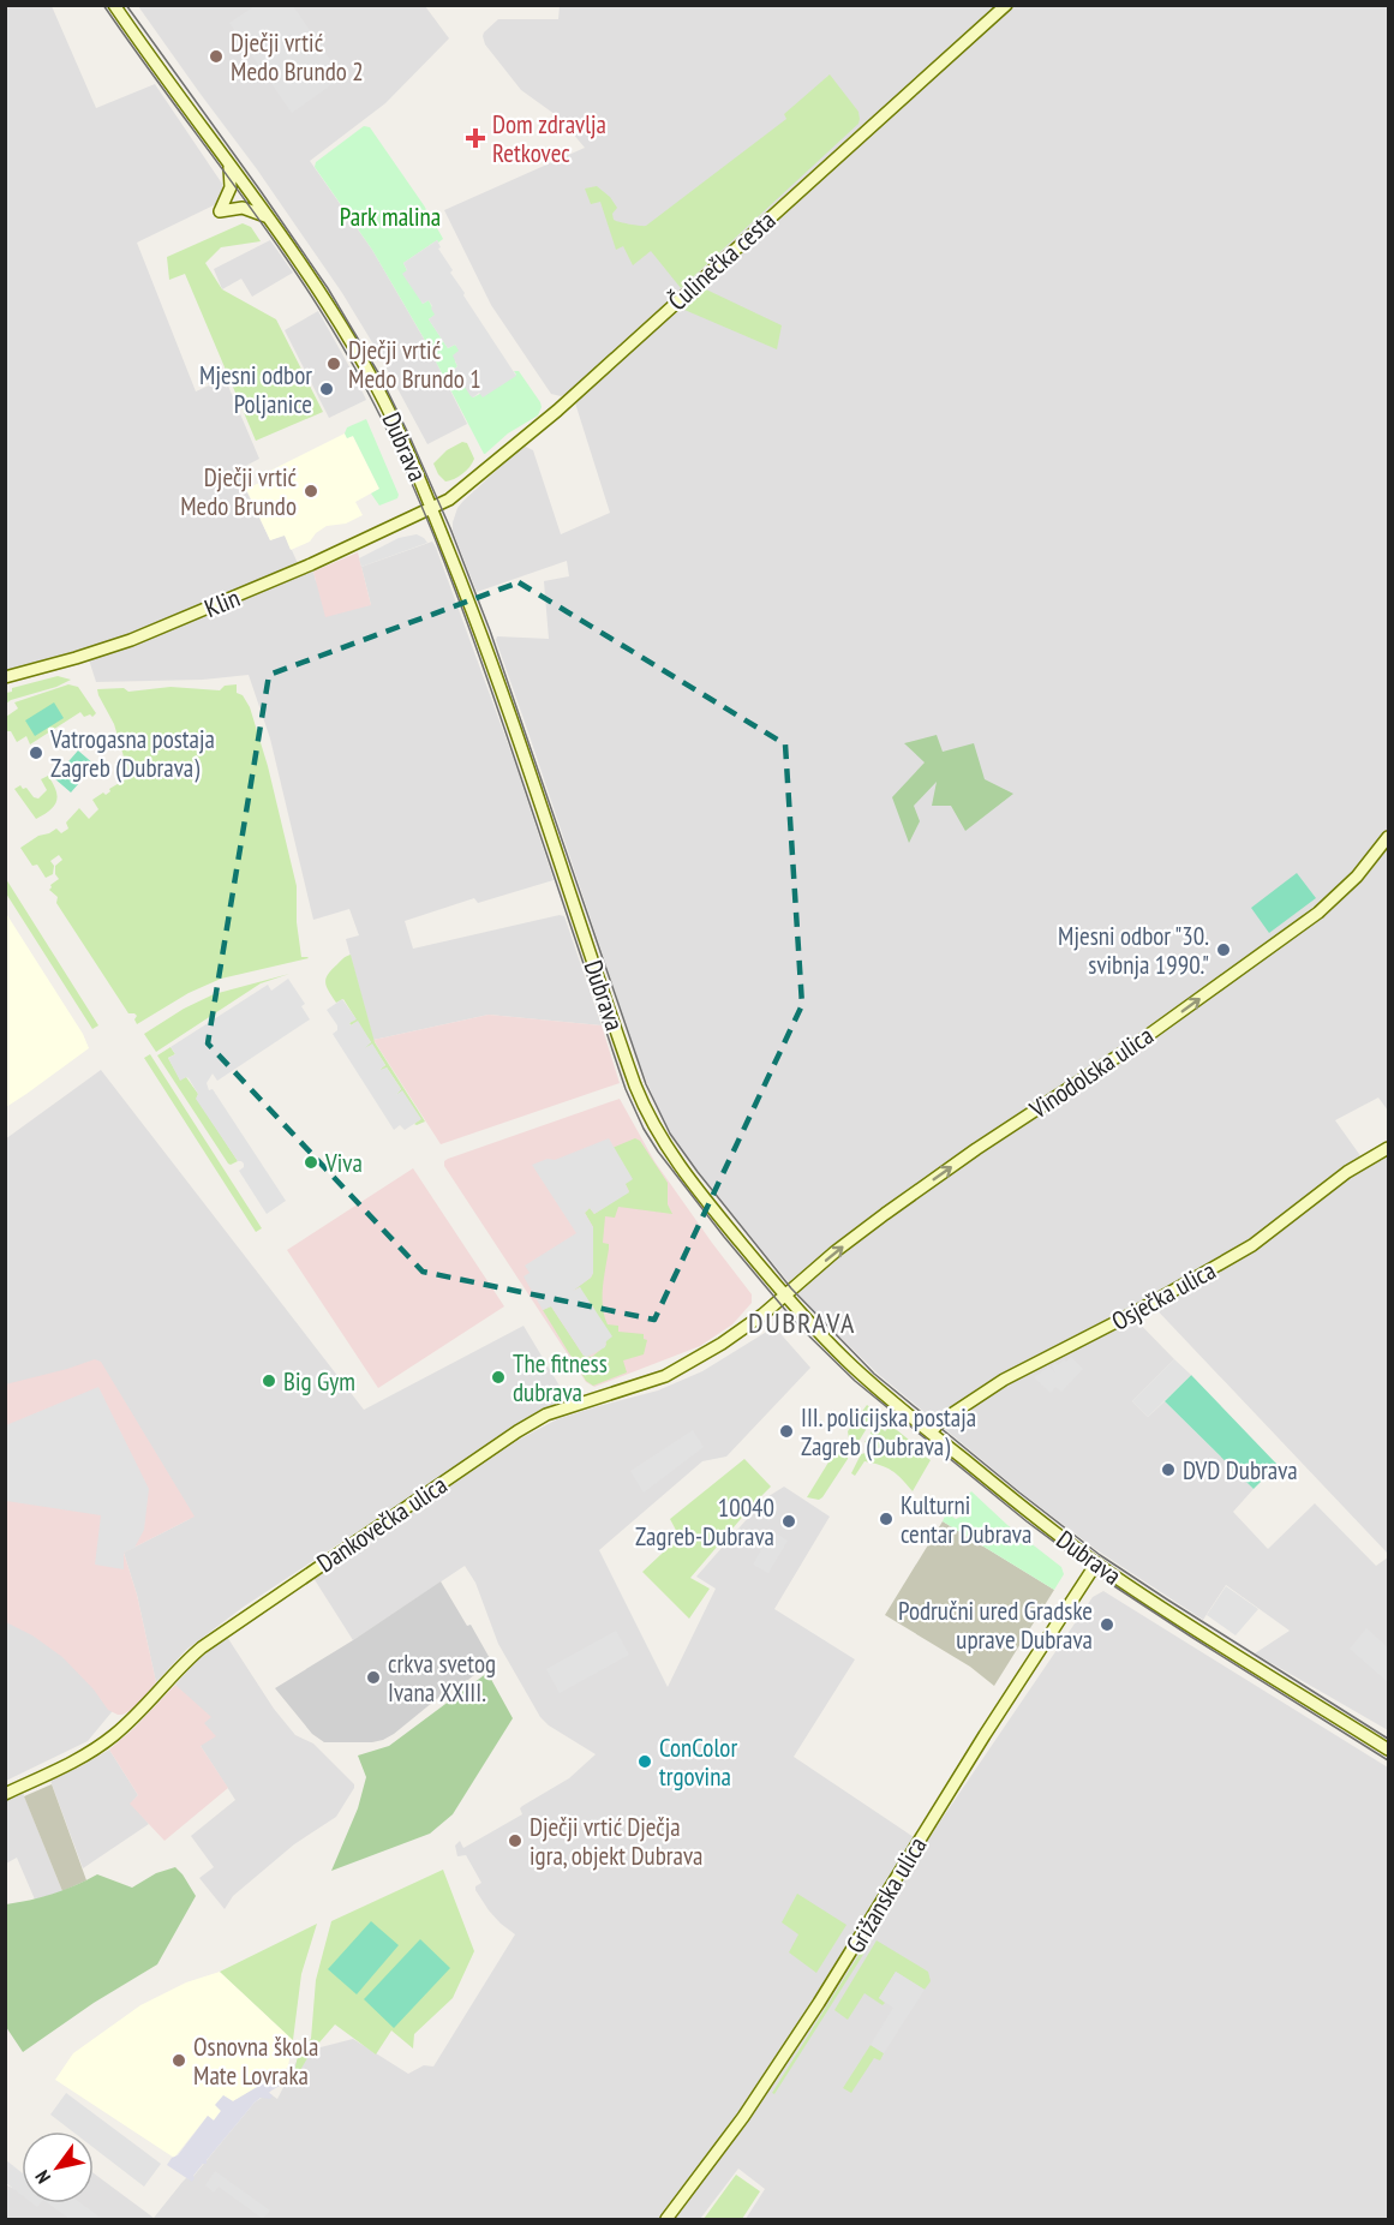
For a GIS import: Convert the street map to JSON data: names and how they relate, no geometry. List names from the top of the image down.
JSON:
{
  "streets": {
    "main road": [
      "Čulinečka cesta",
      "Dubrava",
      "Klin",
      "Vinodolska ulica",
      "Osječka ulica",
      "Dankovečka ulica",
      "Grižanska ulica"
    ]
  },
  "crossings": [
    ["Čulinečka cesta", "Dubrava"],
    ["Čulinečka cesta", "Klin"],
    ["Dubrava", "Klin"],
    ["Dubrava", "Vinodolska ulica"],
    ["Dubrava", "Osječka ulica"],
    ["Dubrava", "Dankovečka ulica"],
    ["Dubrava", "Grižanska ulica"],
    ["Vinodolska ulica", "Dankovečka ulica"]
  ],
  "one_way": ["Vinodolska ulica"],
  "districts": ["DUBRAVA"],
  "parks": ["Park malina"],
  "places": {
    "other": [
      "Dječji vrtić Medo Brundo 2",
      "Dječji vrtić Medo Brundo 1",
      "Mjesni odbor Poljanice",
      "Dječji vrtić Medo Brundo",
      "Vatrogasna postaja Zagreb (Dubrava)",
      "Mjesni odbor \"30. svibnja 1990.\"",
      "Viva",
      "The fitness dubrava",
      "Big Gym",
      "III. policijska postaja Zagreb (Dubrava)",
      "DVD Dubrava",
      "Kulturni centar Dubrava",
      "10040 Zagreb-Dubrava",
      "Područni ured Gradske uprave Dubrava",
      "crkva svetog Ivana XXIII.",
      "ConColor trgovina",
      "Dječji vrtić Dječja igra, objekt Dubrava",
      "Osnovna škola Mate Lovraka"
    ],
    "health": ["Dom zdravlja Retkovec"]
  },
  "north": "bottom left"
}
